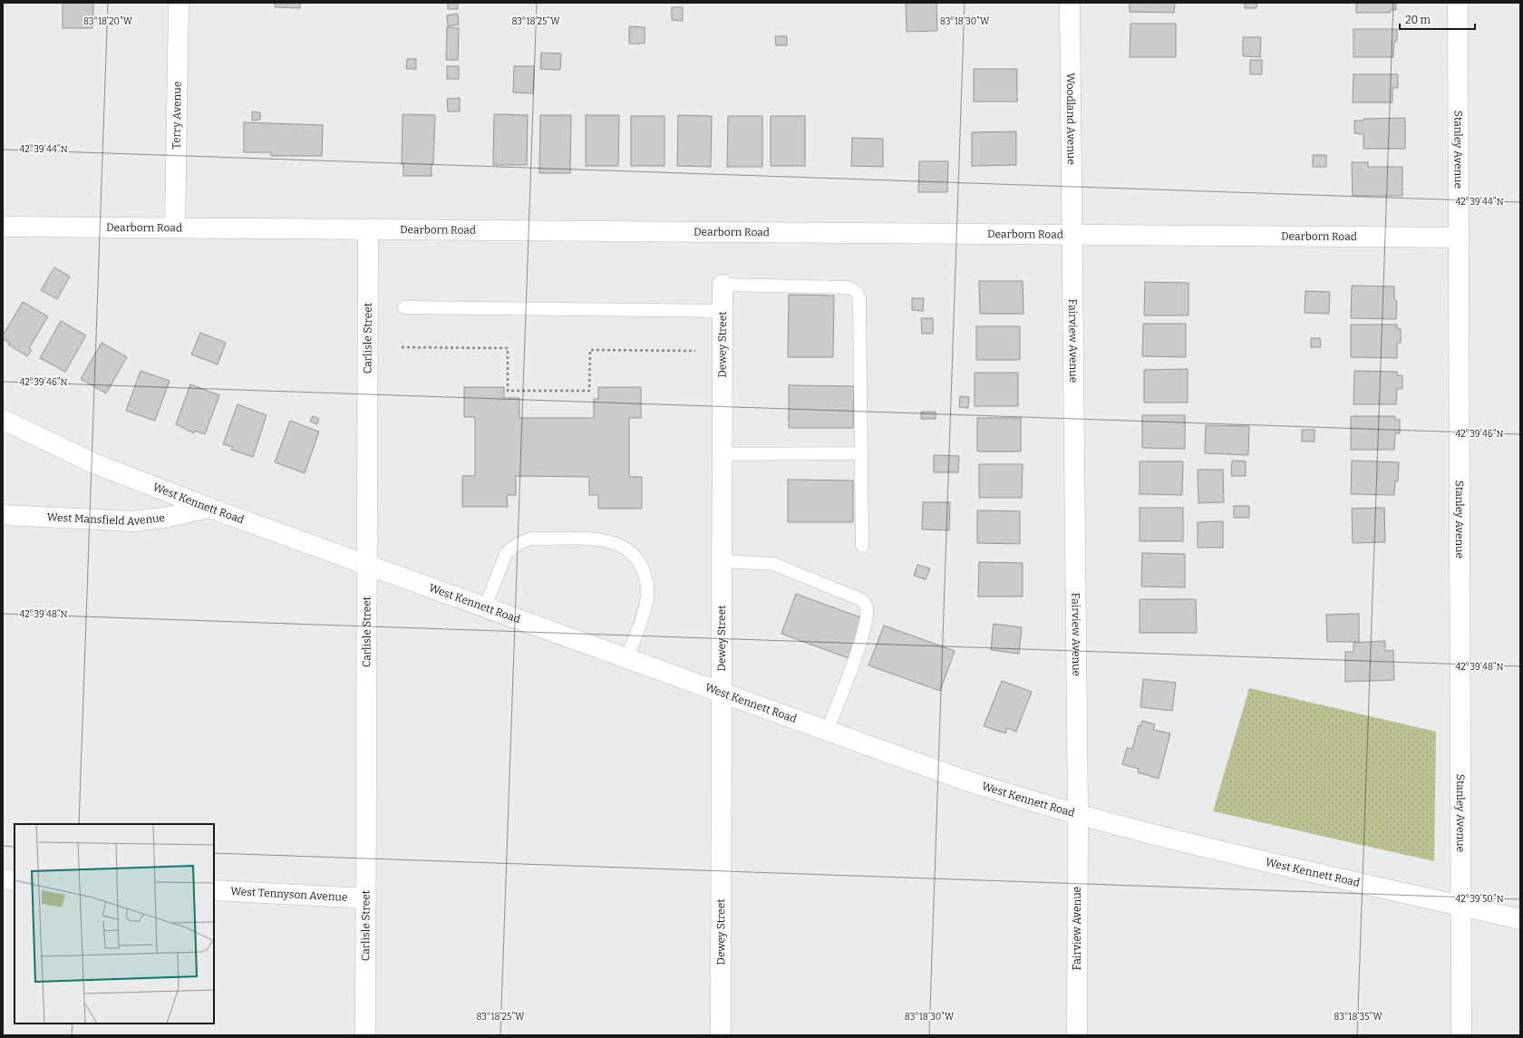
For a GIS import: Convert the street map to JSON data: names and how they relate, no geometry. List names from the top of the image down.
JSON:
{
  "streets": {
    "street": [
      "Terry Avenue",
      "Woodland Avenue",
      "Stanley Avenue",
      "Dearborn Road",
      "Carlisle Street",
      "Fairview Avenue",
      "Dewey Street",
      "West Kennett Road",
      "West Mansfield Avenue",
      "West Tennyson Avenue"
    ]
  },
  "crossings": [
    ["Terry Avenue", "Dearborn Road"],
    ["Woodland Avenue", "Dearborn Road"],
    ["Woodland Avenue", "Fairview Avenue"],
    ["Stanley Avenue", "Dearborn Road"],
    ["Stanley Avenue", "West Kennett Road"],
    ["Dearborn Road", "Carlisle Street"],
    ["Dearborn Road", "Fairview Avenue"],
    ["Carlisle Street", "West Kennett Road"],
    ["Carlisle Street", "West Tennyson Avenue"],
    ["Fairview Avenue", "West Kennett Road"],
    ["Dewey Street", "West Kennett Road"],
    ["West Kennett Road", "West Mansfield Avenue"]
  ],
  "scale_bar": "20 m",
  "coordinates": [
    "83°18'20\"W",
    "83°18'25\"W",
    "83°18'30\"W",
    "42°39'44\"N",
    "42°39'46\"N",
    "42°39'48\"N",
    "42°39'50\"N",
    "83°18'35\"W"
  ]
}
